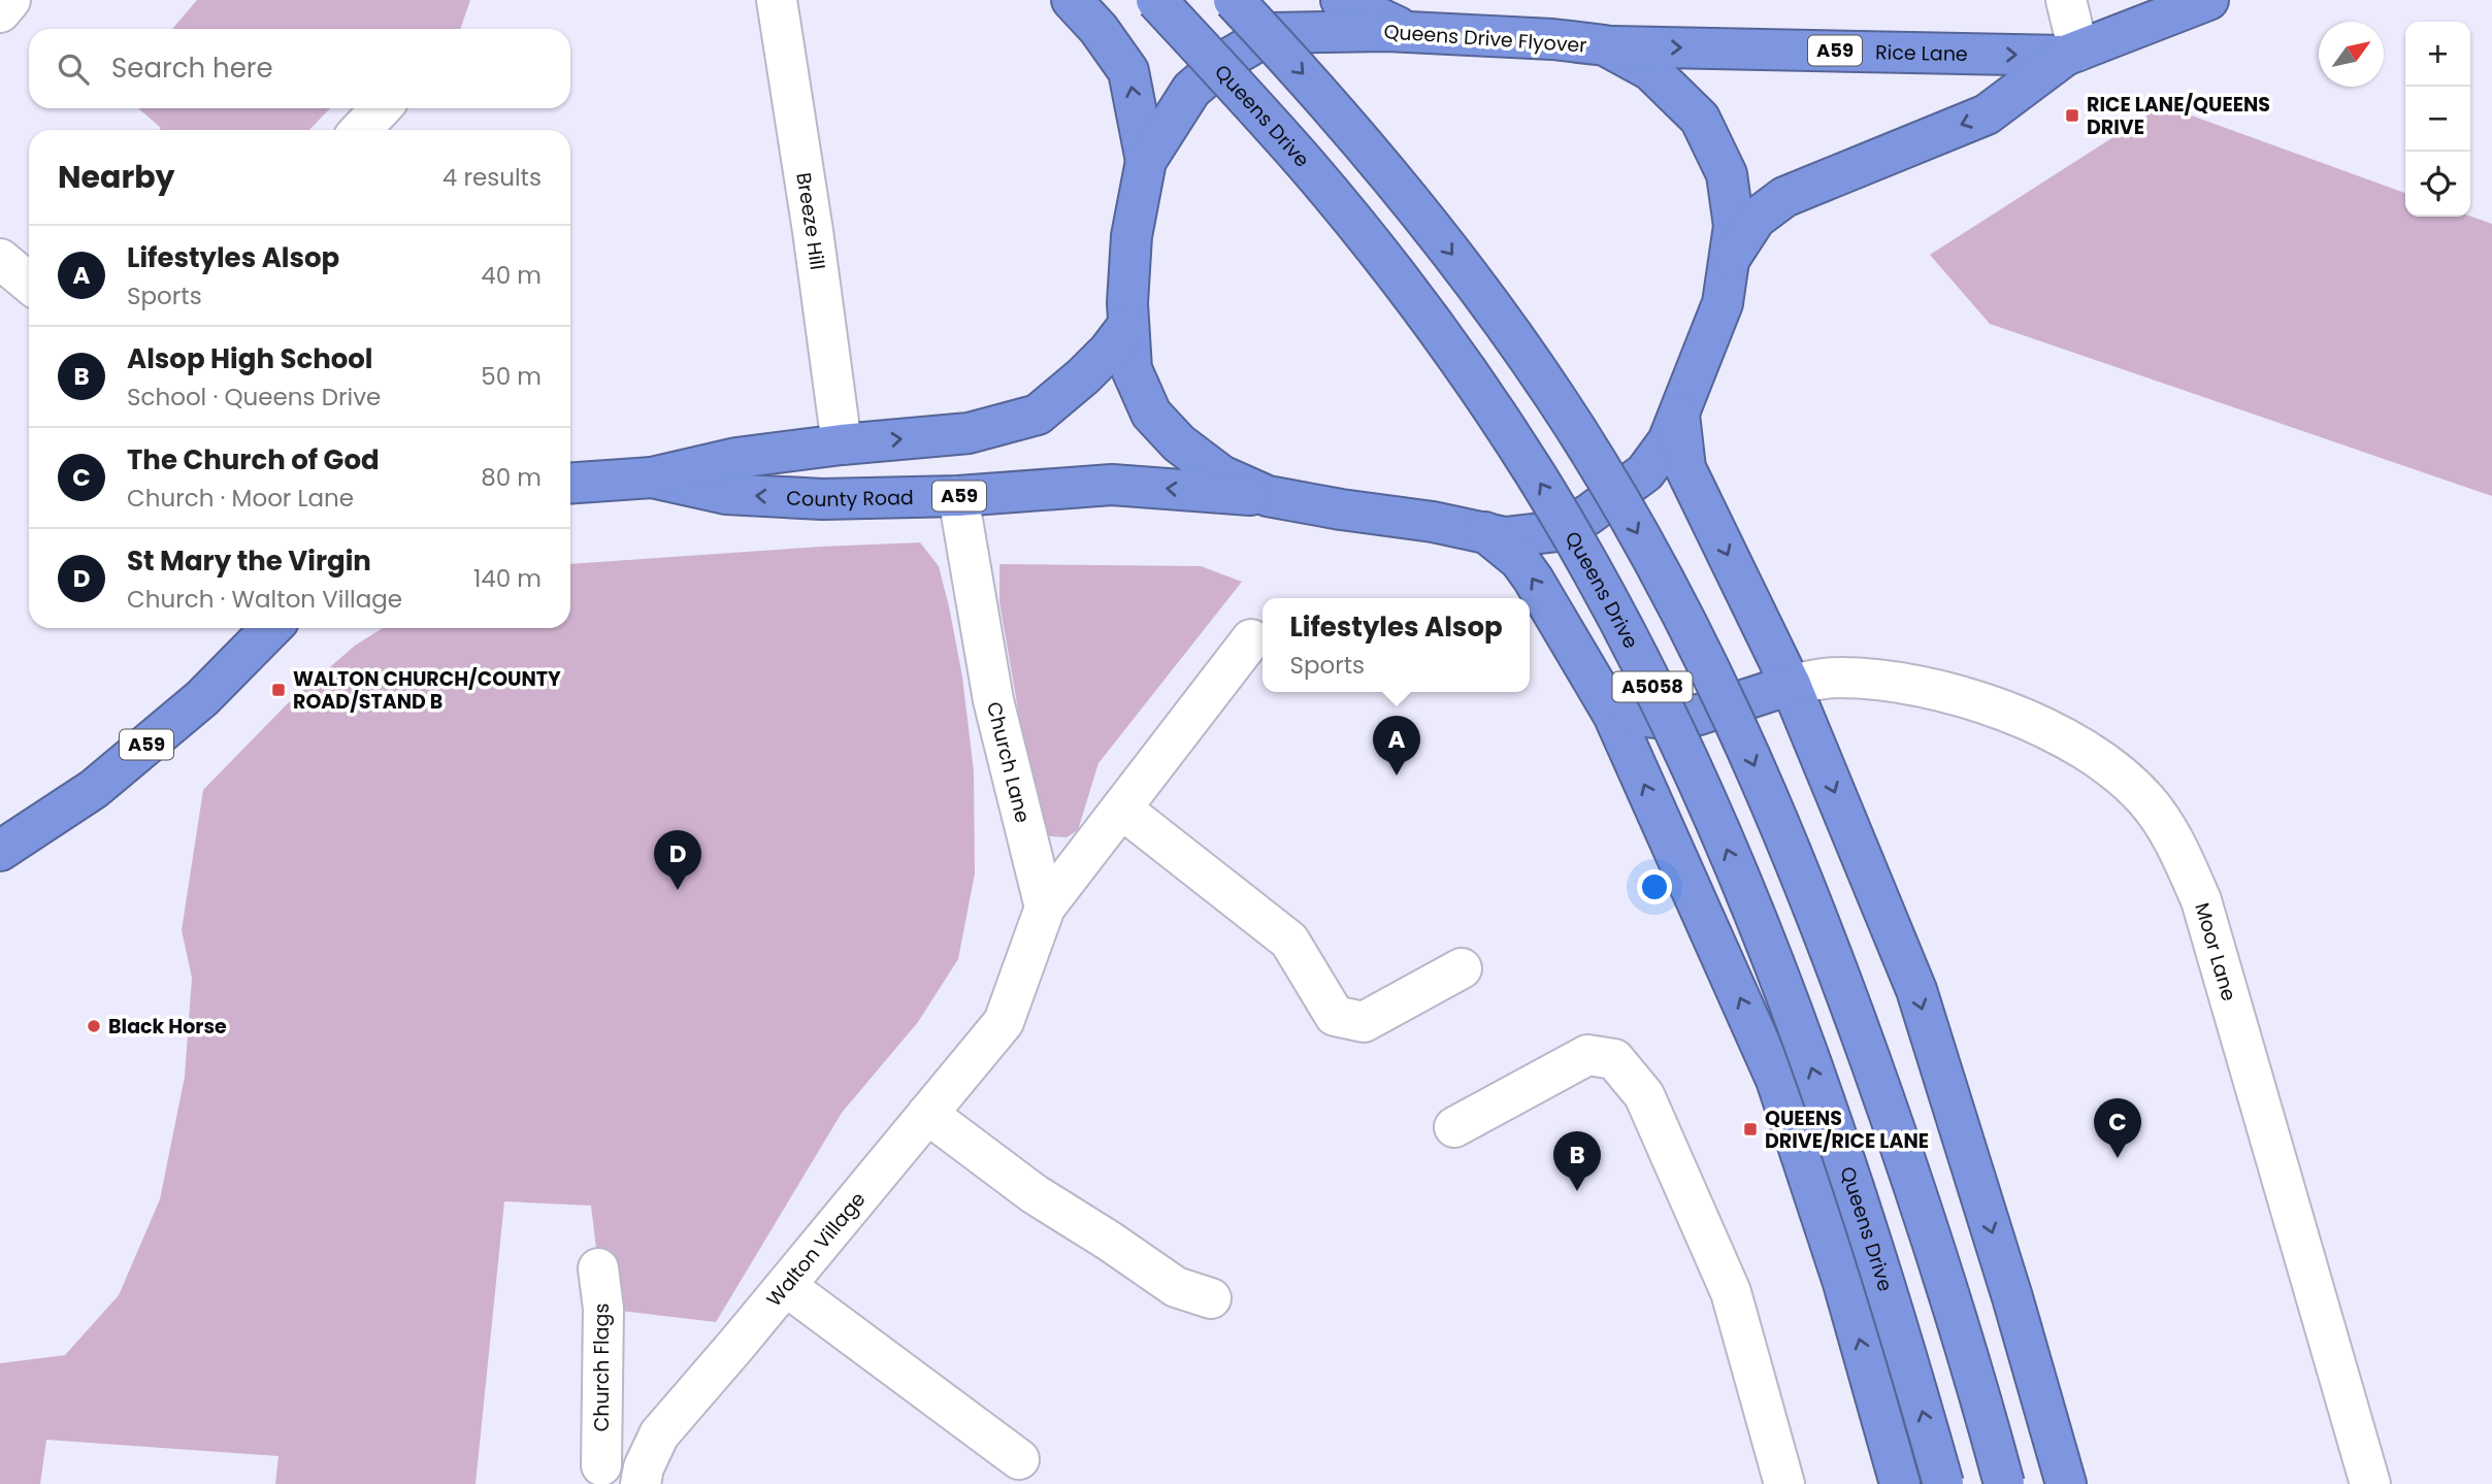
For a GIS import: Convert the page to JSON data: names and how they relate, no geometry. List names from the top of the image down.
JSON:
{
  "streets": {
    "highway": [
      "Queens Drive Flyover",
      "A59",
      "Rice Lane",
      "Queens Drive",
      "County Road",
      "A5058"
    ],
    "street": [
      "Breeze Hill",
      "Church Lane",
      "Moor Lane",
      "Walton Village",
      "Church Flags"
    ]
  },
  "crossings": [
    ["Queens Drive Flyover", "Rice Lane"],
    ["Queens Drive Flyover", "County Road"],
    ["Breeze Hill", "County Road"],
    ["County Road", "Church Lane"],
    ["Church Lane", "Walton Village"]
  ],
  "places": {
    "transit": ["RICE LANE/QUEENS DRIVE", "WALTON CHURCH/COUNTY ROAD/STAND B", "QUEENS DRIVE/RICE LANE"],
    "other": ["Black Horse"]
  },
  "north": "top right",
  "page": {
    "map_buttons": ["+", "−"],
    "search": "Search here",
    "heading": ["Nearby", "4 results"],
    "list": [
      {
        "mark": "A",
        "name": "Lifestyles Alsop",
        "note": "Sports",
        "value": "40 m"
      },
      {
        "mark": "B",
        "name": "Alsop High School",
        "note": "School · Queens Drive",
        "value": "50 m"
      },
      {
        "mark": "C",
        "name": "The Church of God",
        "note": "Church · Moor Lane",
        "value": "80 m"
      },
      {
        "mark": "D",
        "name": "St Mary the Virgin",
        "note": "Church · Walton Village",
        "value": "140 m"
      }
    ],
    "popup": ["Lifestyles Alsop", "Sports"],
    "pins": [
      "A",
      "D",
      "C",
      "B"
    ]
  }
}
